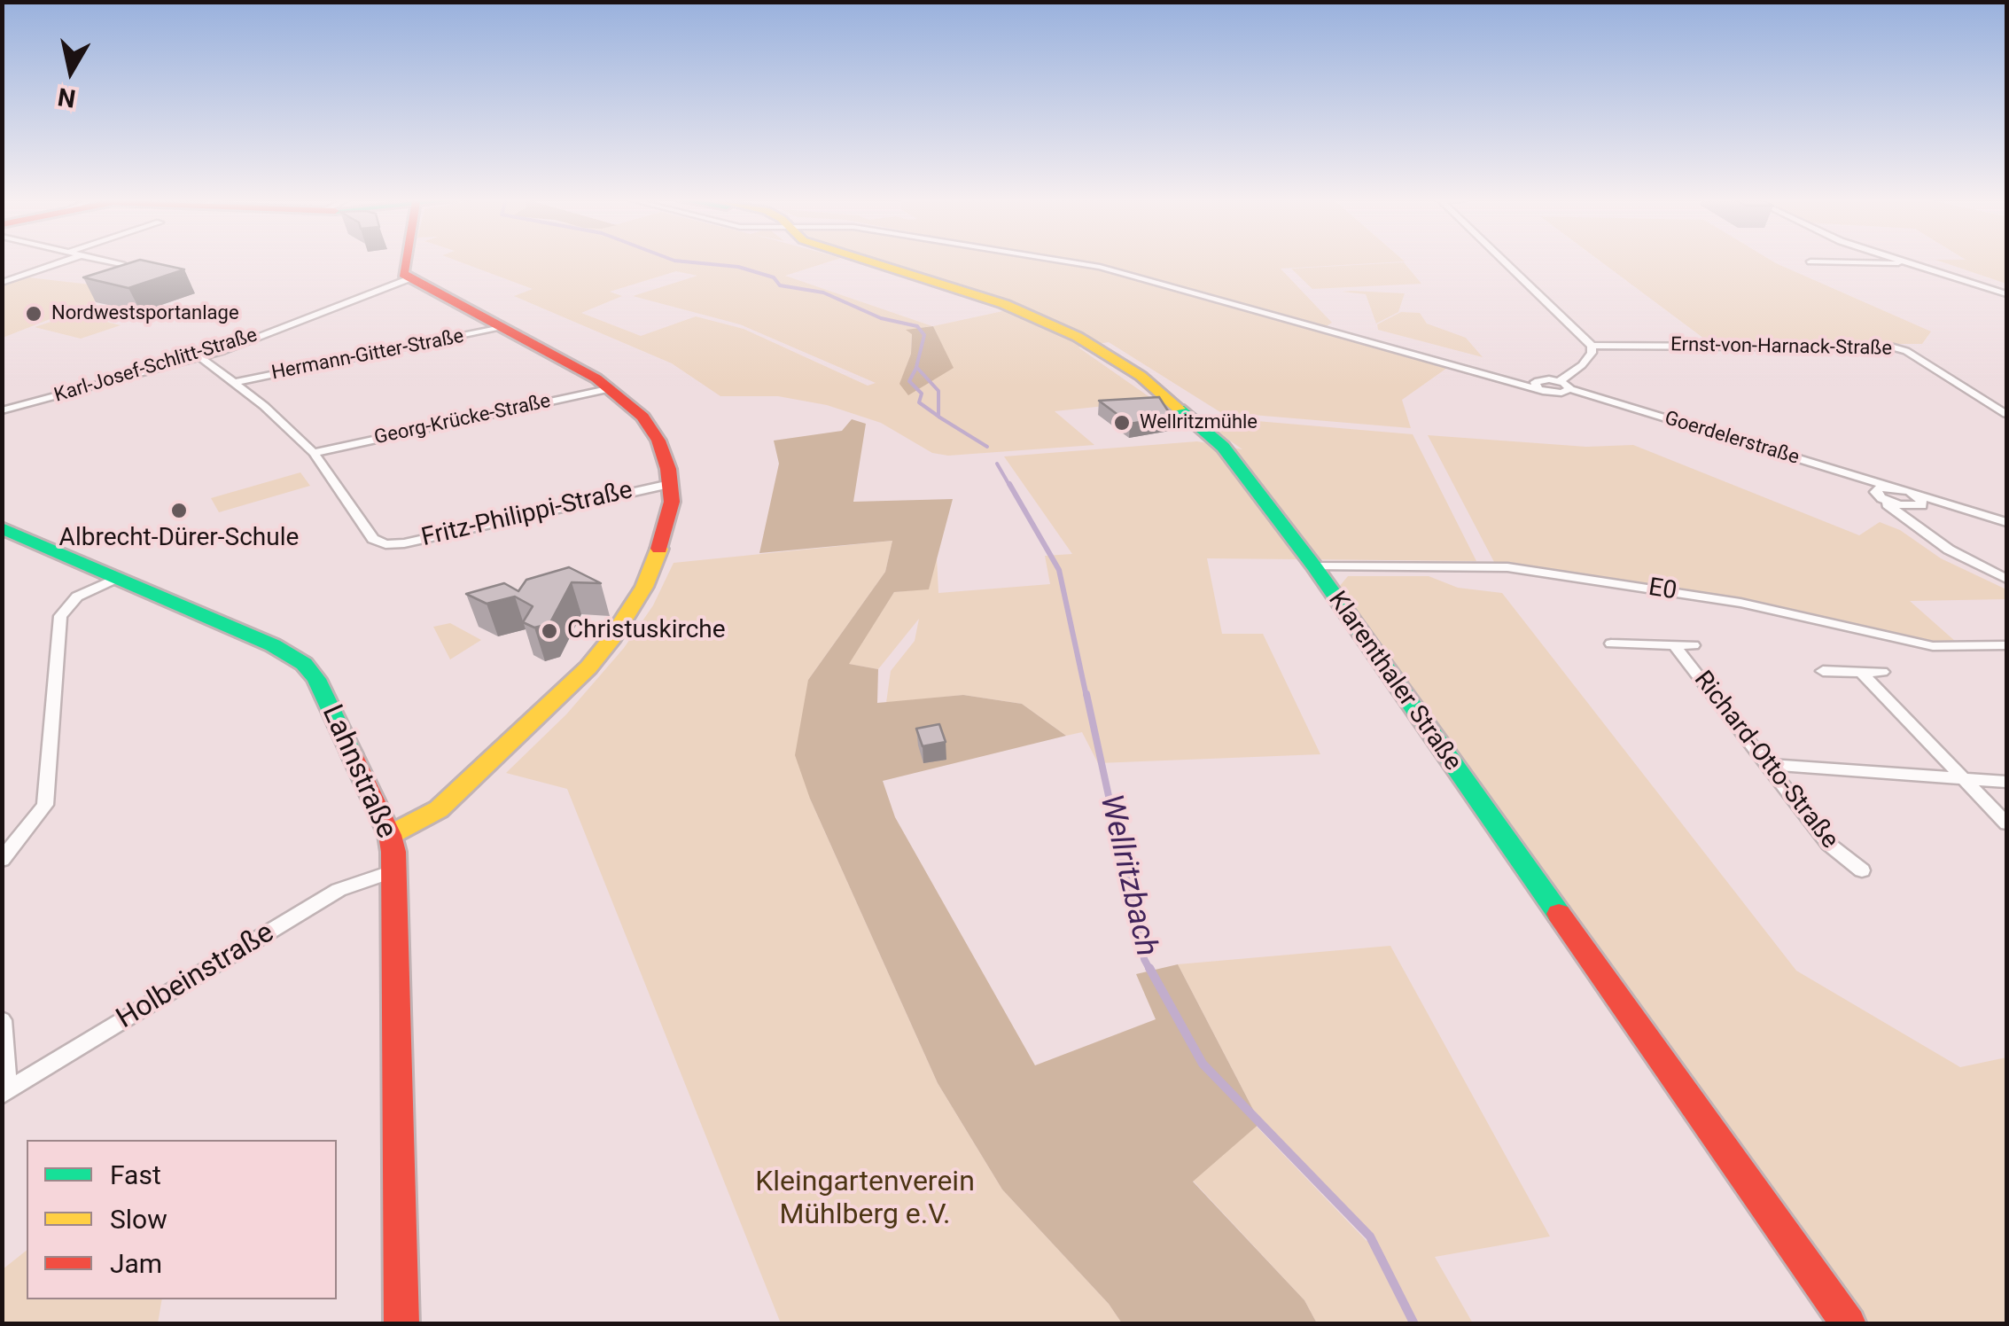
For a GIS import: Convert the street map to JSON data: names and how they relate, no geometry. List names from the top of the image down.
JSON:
{
  "streets": {
    "main road": ["Klarenthaler Straße", "Lahnstraße"],
    "street": [
      "Ernst-von-Harnack-Straße",
      "Hermann-Gitter-Straße",
      "Karl-Josef-Schlitt-Straße",
      "Georg-Krücke-Straße",
      "Goerdelerstraße",
      "Fritz-Philippi-Straße",
      "E0",
      "Richard-Otto-Straße",
      "Holbeinstraße"
    ]
  },
  "crossings": [
    ["Georg-Krücke-Straße", "Fritz-Philippi-Straße"],
    ["E0", "Klarenthaler Straße"],
    ["Lahnstraße", "Holbeinstraße"]
  ],
  "water": ["Wellritzbach"],
  "parks": ["Kleingartenverein Mühlberg e.V."],
  "places": [
    "Nordwestsportanlage",
    "Wellritzmühle",
    "Albrecht-Dürer-Schule",
    "Christuskirche"
  ],
  "legend": ["Fast", "Slow", "Jam"],
  "north": "bottom"
}
